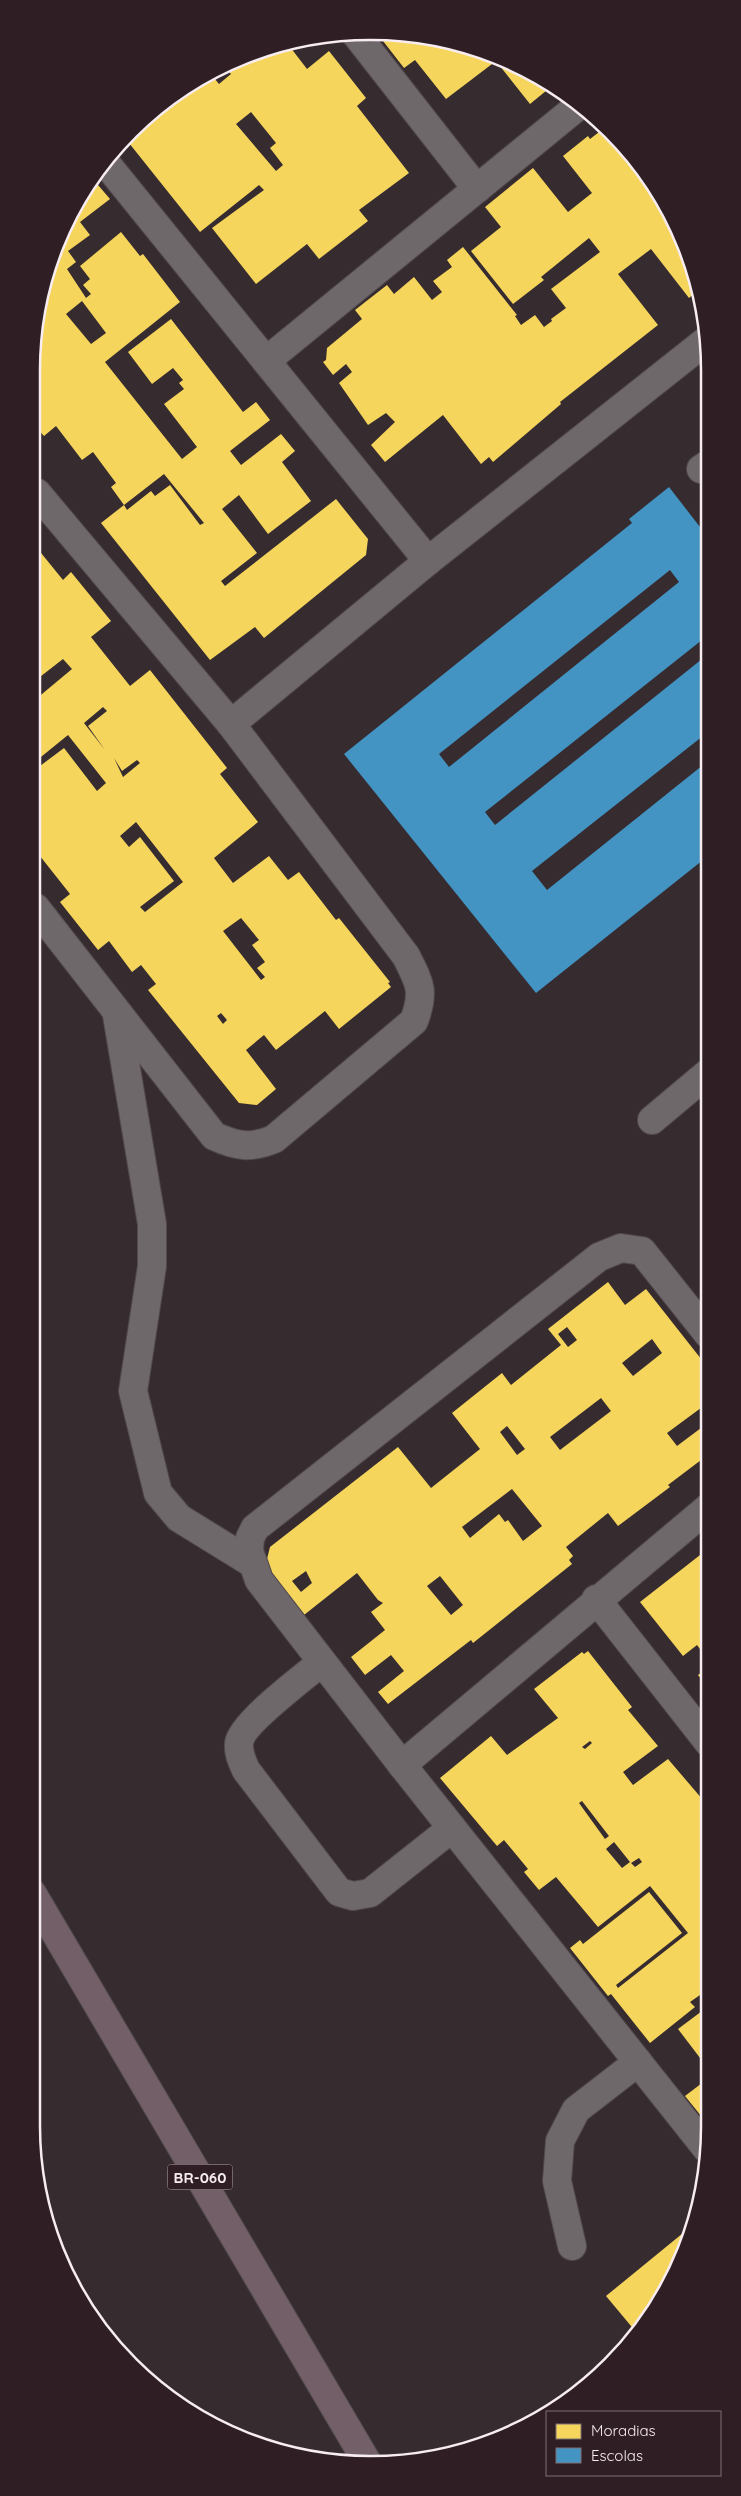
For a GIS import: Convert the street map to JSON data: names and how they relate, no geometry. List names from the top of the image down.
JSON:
{
  "streets": {
    "highway": ["BR-060"]
  },
  "legend": ["Moradias", "Escolas"]
}
